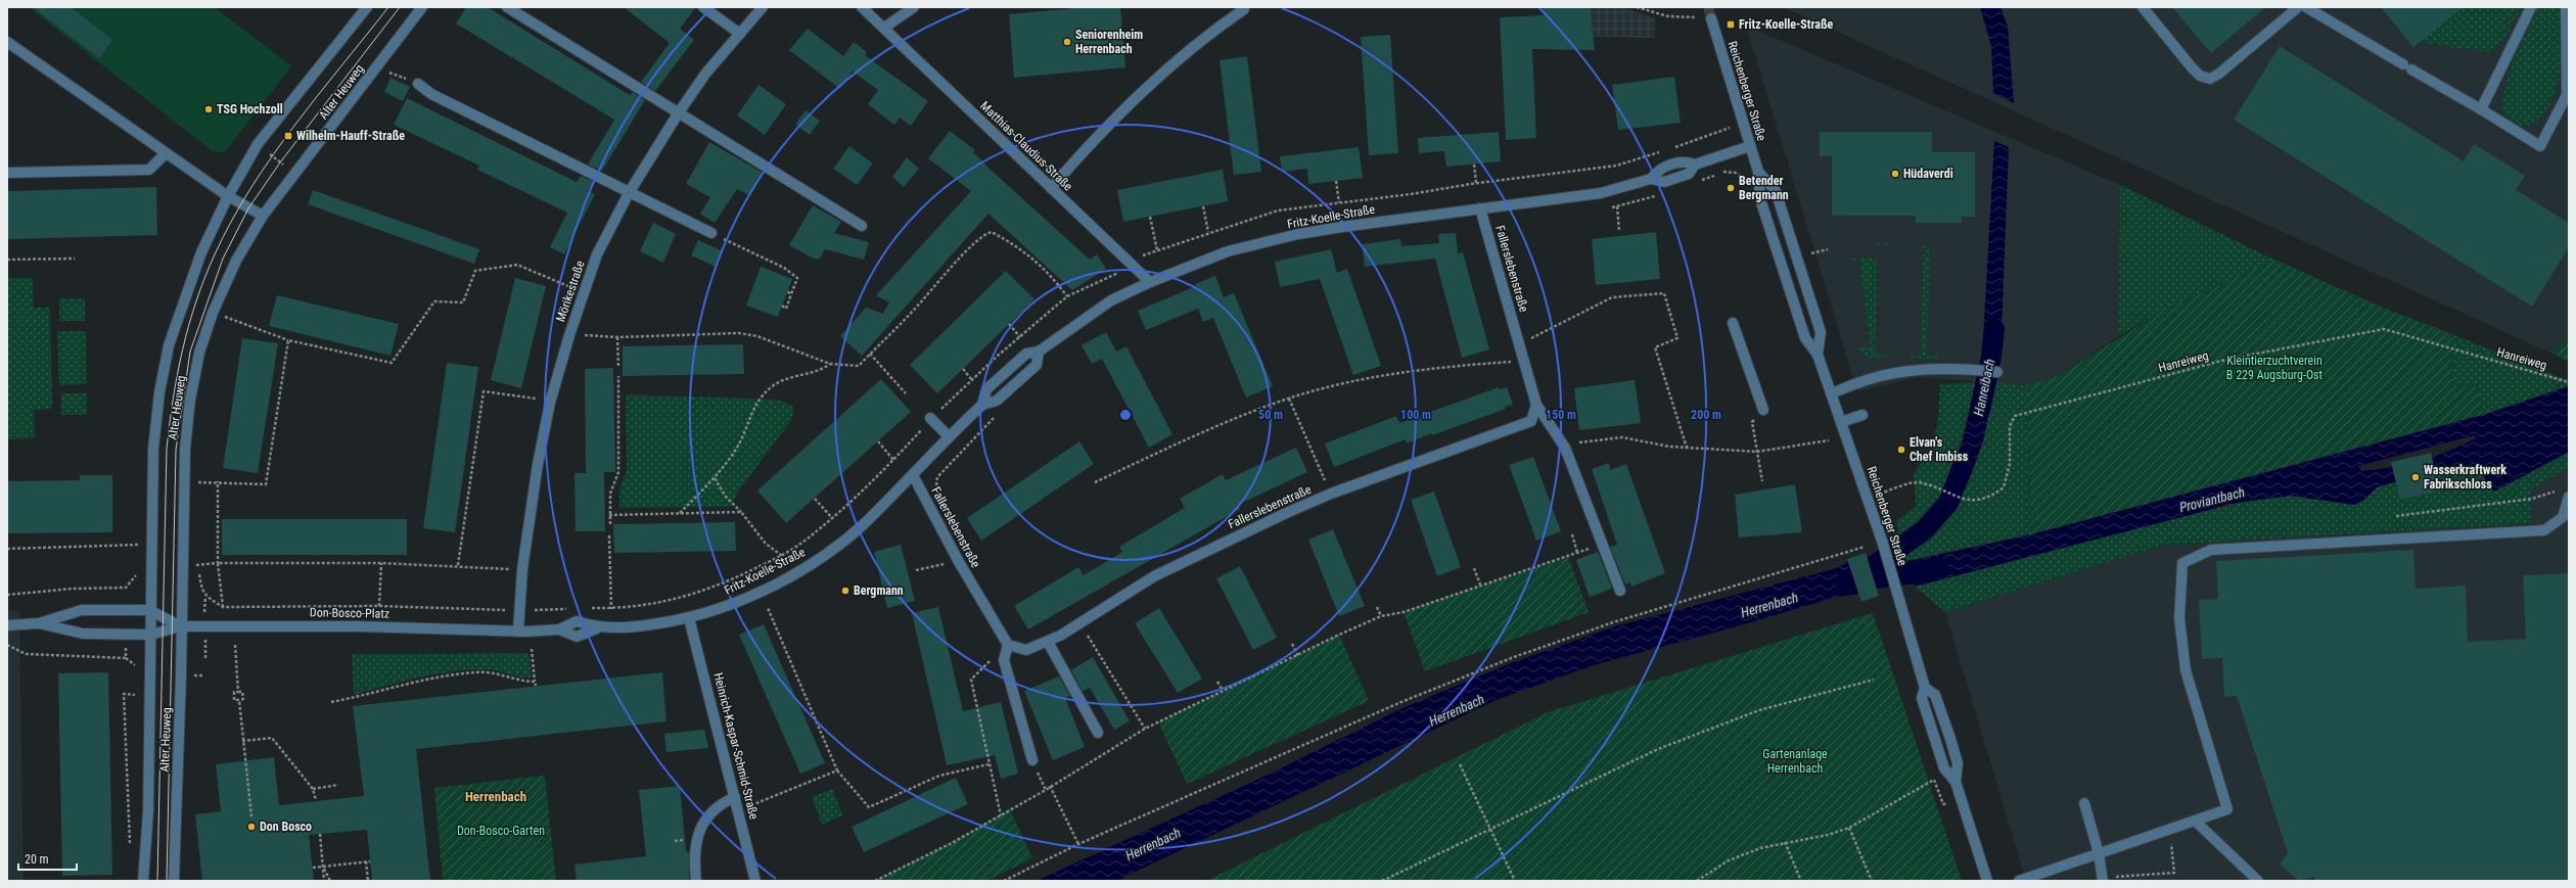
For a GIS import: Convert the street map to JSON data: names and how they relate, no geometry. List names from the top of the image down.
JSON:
{
  "streets": {
    "street": [
      "Reichenberger Straße",
      "Alter Heuweg",
      "Matthias-Claudius-Straße",
      "Fritz-Koelle-Straße",
      "Fallerslebenstraße",
      "Mörikestraße",
      "Don-Bosco-Platz",
      "Heinrich-Kaspar-Schmid-Straße"
    ],
    "path": ["Hanreiweg"]
  },
  "crossings": [
    ["Reichenberger Straße", "Fritz-Koelle-Straße"],
    ["Reichenberger Straße", "Hanreiweg"],
    ["Alter Heuweg", "Don-Bosco-Platz"],
    ["Matthias-Claudius-Straße", "Fritz-Koelle-Straße"],
    ["Fritz-Koelle-Straße", "Fallerslebenstraße"],
    ["Fritz-Koelle-Straße", "Mörikestraße"],
    ["Fritz-Koelle-Straße", "Don-Bosco-Platz"],
    ["Fritz-Koelle-Straße", "Heinrich-Kaspar-Schmid-Straße"],
    ["Mörikestraße", "Don-Bosco-Platz"]
  ],
  "districts": ["Herrenbach"],
  "water": ["Hanreibach", "Proviantbach", "Herrenbach"],
  "parks": ["Kleintierzuchtverein B 229 Augsburg-Ost", "Gartenanlage Herrenbach", "Don-Bosco-Garten"],
  "places": {
    "transit": ["Fritz-Koelle-Straße", "Wilhelm-Hauff-Straße"],
    "other": [
      "Seniorenheim Herrenbach",
      "TSG Hochzoll",
      "Hüdaverdi",
      "Betender Bergmann",
      "Elvan's Chef Imbiss",
      "Wasserkraftwerk Fabrikschloss",
      "Bergmann",
      "Don Bosco"
    ]
  },
  "scale_bar": "20 m",
  "rings": [
    "50 m",
    "100 m",
    "150 m",
    "200 m"
  ]
}
